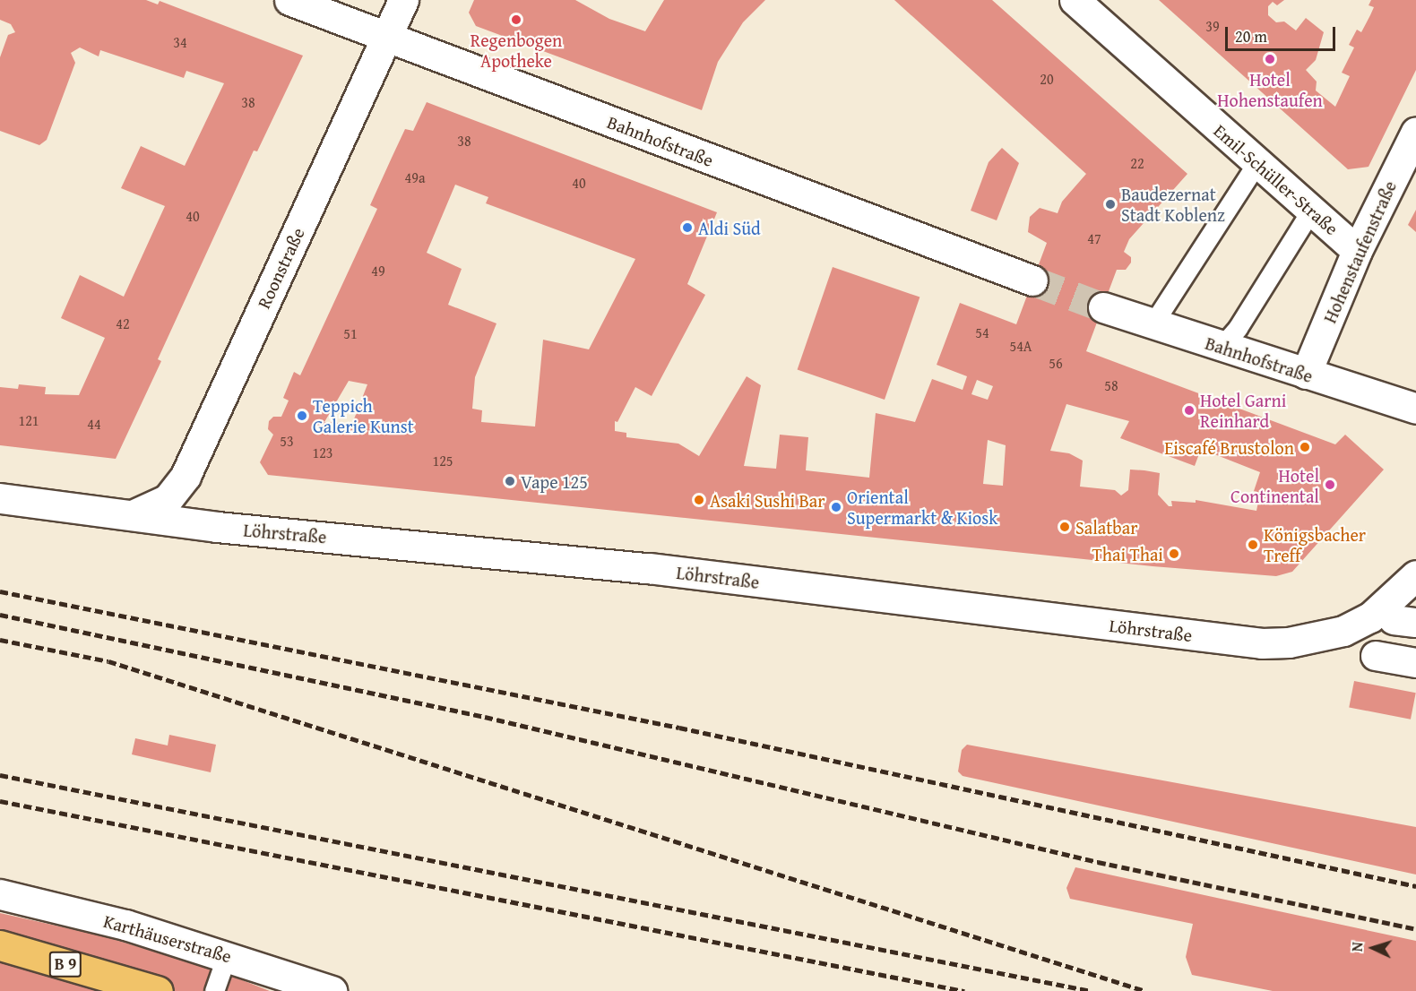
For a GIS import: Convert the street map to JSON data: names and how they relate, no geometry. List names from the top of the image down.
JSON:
{
  "streets": {
    "highway": ["B 9"],
    "street": [
      "Bahnhofstraße",
      "Emil-Schüller-Straße",
      "Hohenstaufenstraße",
      "Roonstraße",
      "Löhrstraße",
      "Karthäuserstraße"
    ]
  },
  "crossings": [
    ["Bahnhofstraße", "Hohenstaufenstraße"],
    ["Bahnhofstraße", "Roonstraße"],
    ["Emil-Schüller-Straße", "Hohenstaufenstraße"],
    ["Roonstraße", "Löhrstraße"]
  ],
  "places": [
    "Regenbogen Apotheke",
    "Hotel Hohenstaufen",
    "Baudezernat Stadt Koblenz",
    "Aldi Süd",
    "Hotel Garni Reinhard",
    "Teppich Galerie Kunst",
    "Eiscafé Brustolon",
    "Vape 125",
    "Hotel Continental",
    "Asaki Sushi Bar",
    "Oriental Supermarkt & Kiosk",
    "Salatbar",
    "Königsbacher Treff",
    "Thai Thai"
  ],
  "house_numbers": [
    "39",
    "34",
    "20",
    "38",
    "38",
    "22",
    "49a",
    "40",
    "40",
    "47",
    "49",
    "42",
    "54",
    "51",
    "54A",
    "56",
    "58",
    "121",
    "44",
    "53",
    "123",
    "125"
  ],
  "scale_bar": "20 m",
  "north": "left"
}
